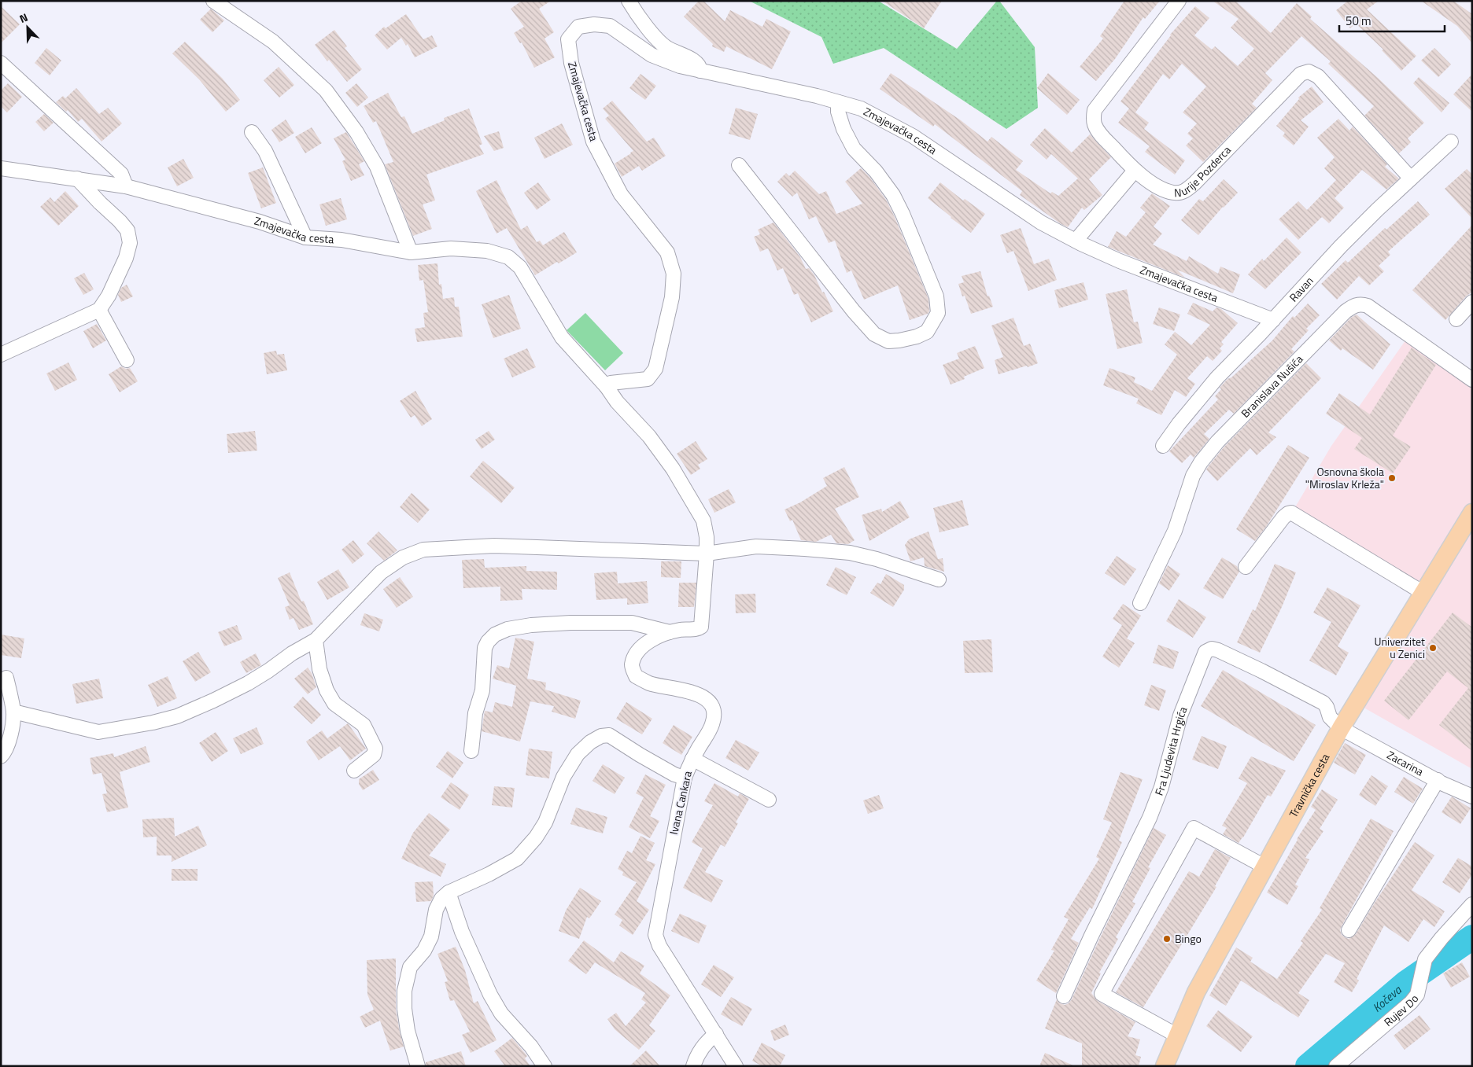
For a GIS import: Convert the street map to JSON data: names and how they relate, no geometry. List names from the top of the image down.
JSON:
{
  "streets": {
    "main road": ["Travnička cesta"],
    "street": [
      "Zmajevačka cesta",
      "Nurije Pozderca",
      "Ravan",
      "Branislava Nušića",
      "Fra Ljudevita Hrgića",
      "Zacarina",
      "Ivana Cankara",
      "Rujev Do"
    ]
  },
  "crossings": [
    ["Zmajevačka cesta", "Ravan"],
    ["Nurije Pozderca", "Ravan"],
    ["Fra Ljudevita Hrgića", "Zacarina"],
    ["Fra Ljudevita Hrgića", "Travnička cesta"],
    ["Zacarina", "Travnička cesta"]
  ],
  "water": ["Kočeva"],
  "places": ["Osnovna škola \"Miroslav Krleža\"", "Univerzitet u Zenici", "Bingo"],
  "scale_bar": "50 m",
  "north": "top left"
}
